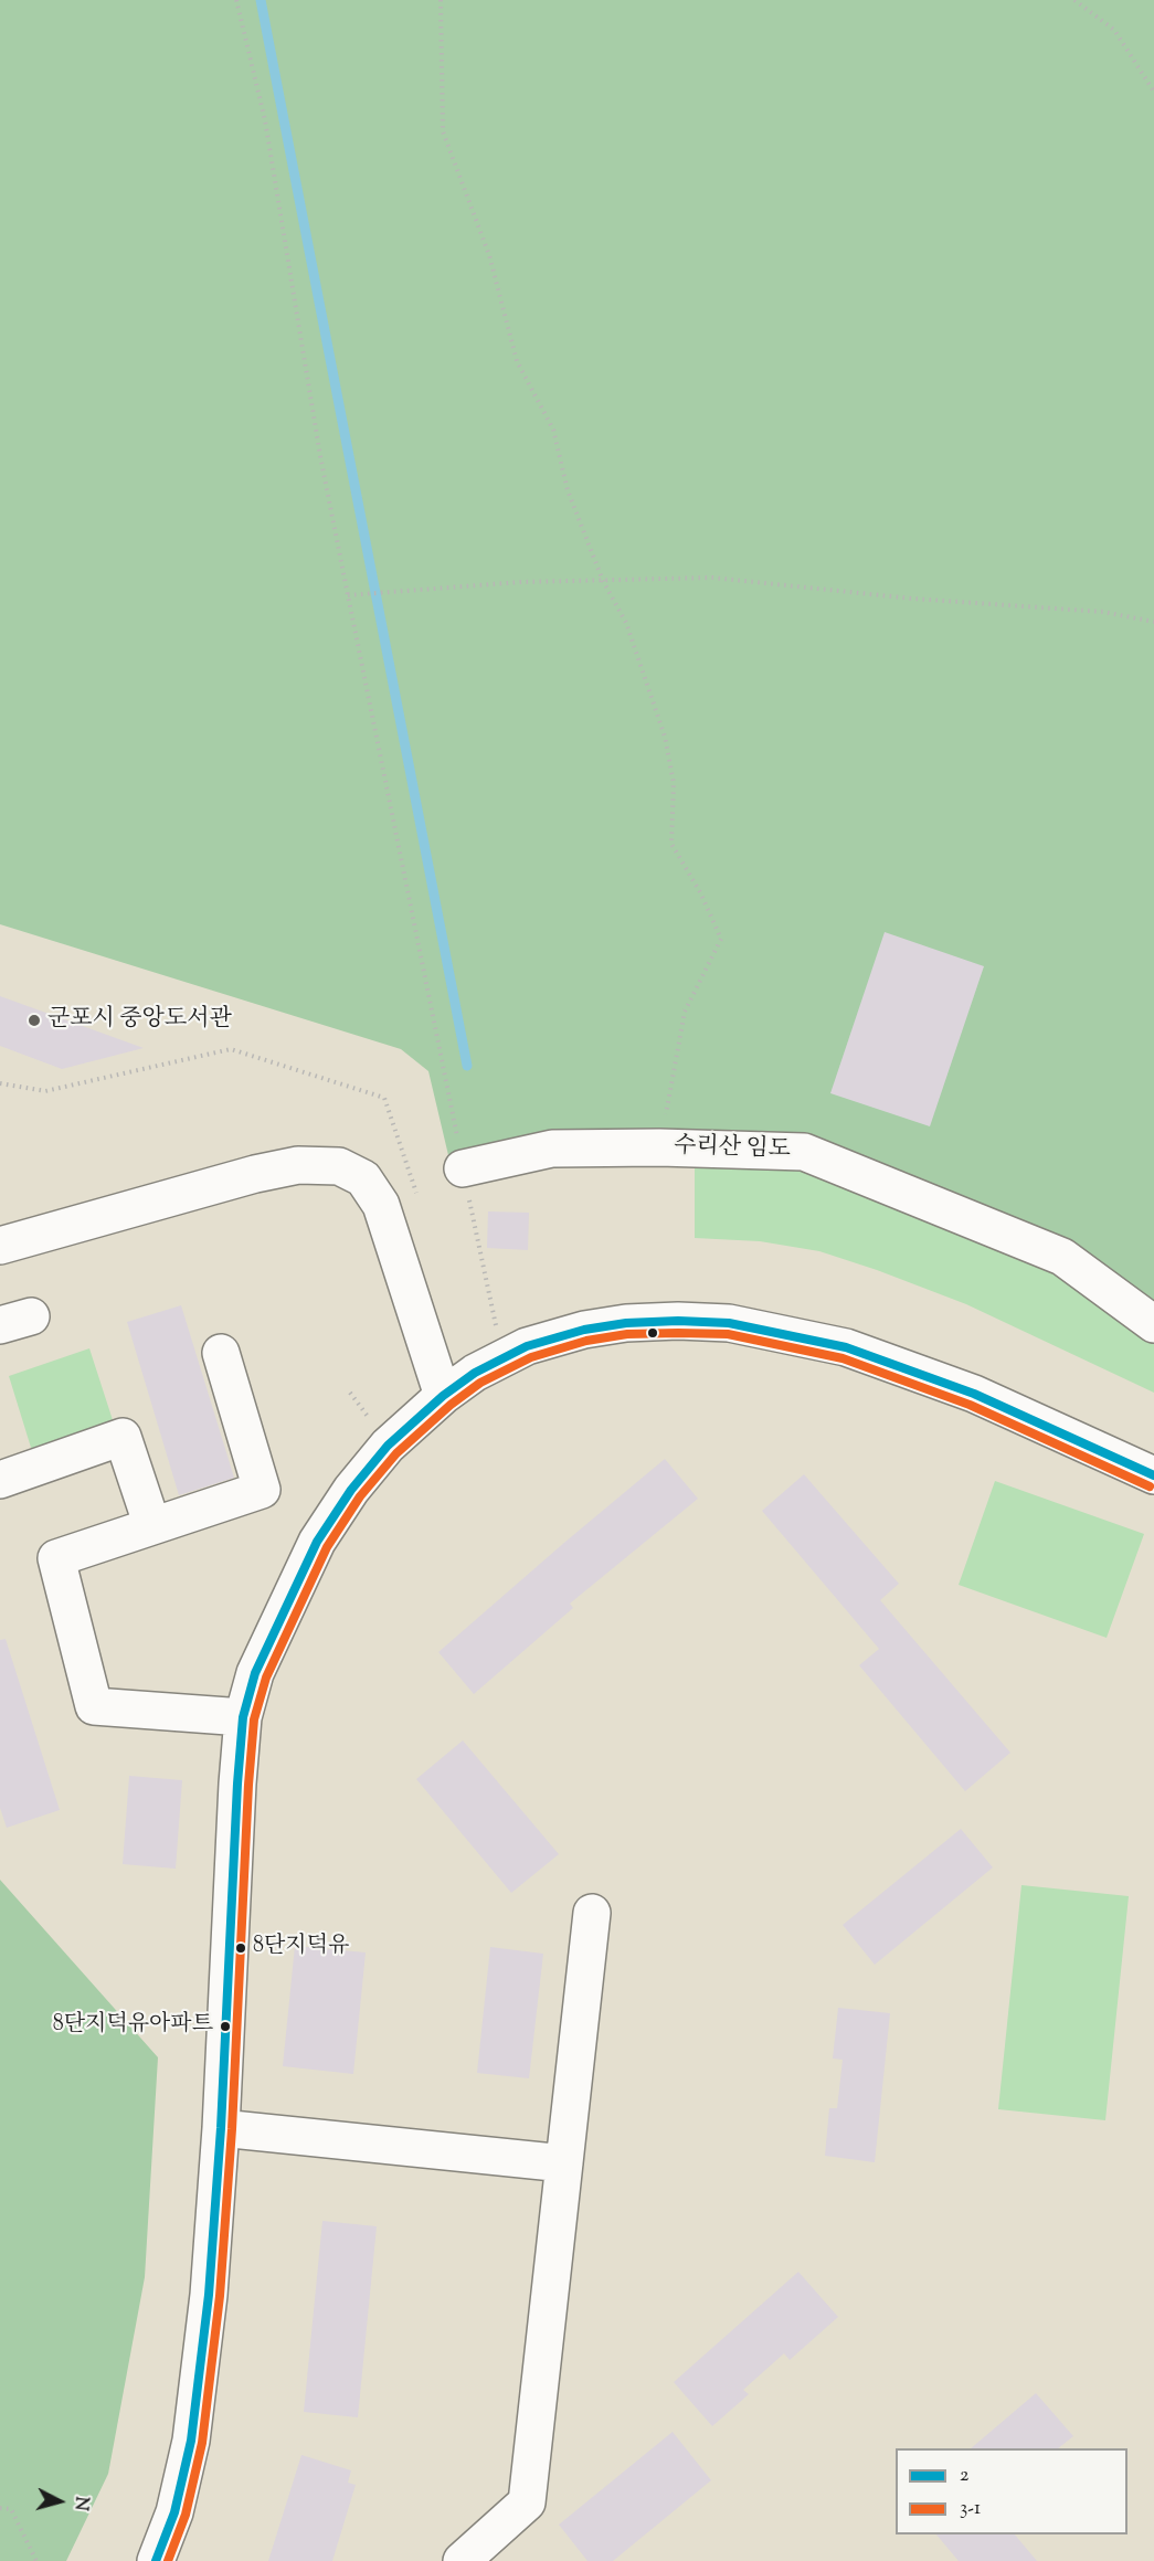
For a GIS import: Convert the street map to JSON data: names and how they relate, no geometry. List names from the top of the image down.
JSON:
{
  "streets": {
    "street": ["수리산 임도"]
  },
  "places": ["군포시 중앙도서관", "8단지덕유", "8단지덕유아파트"],
  "lines": ["transit line 2", "transit line 3-1"],
  "legend": ["2", "3-1"],
  "north": "right"
}
